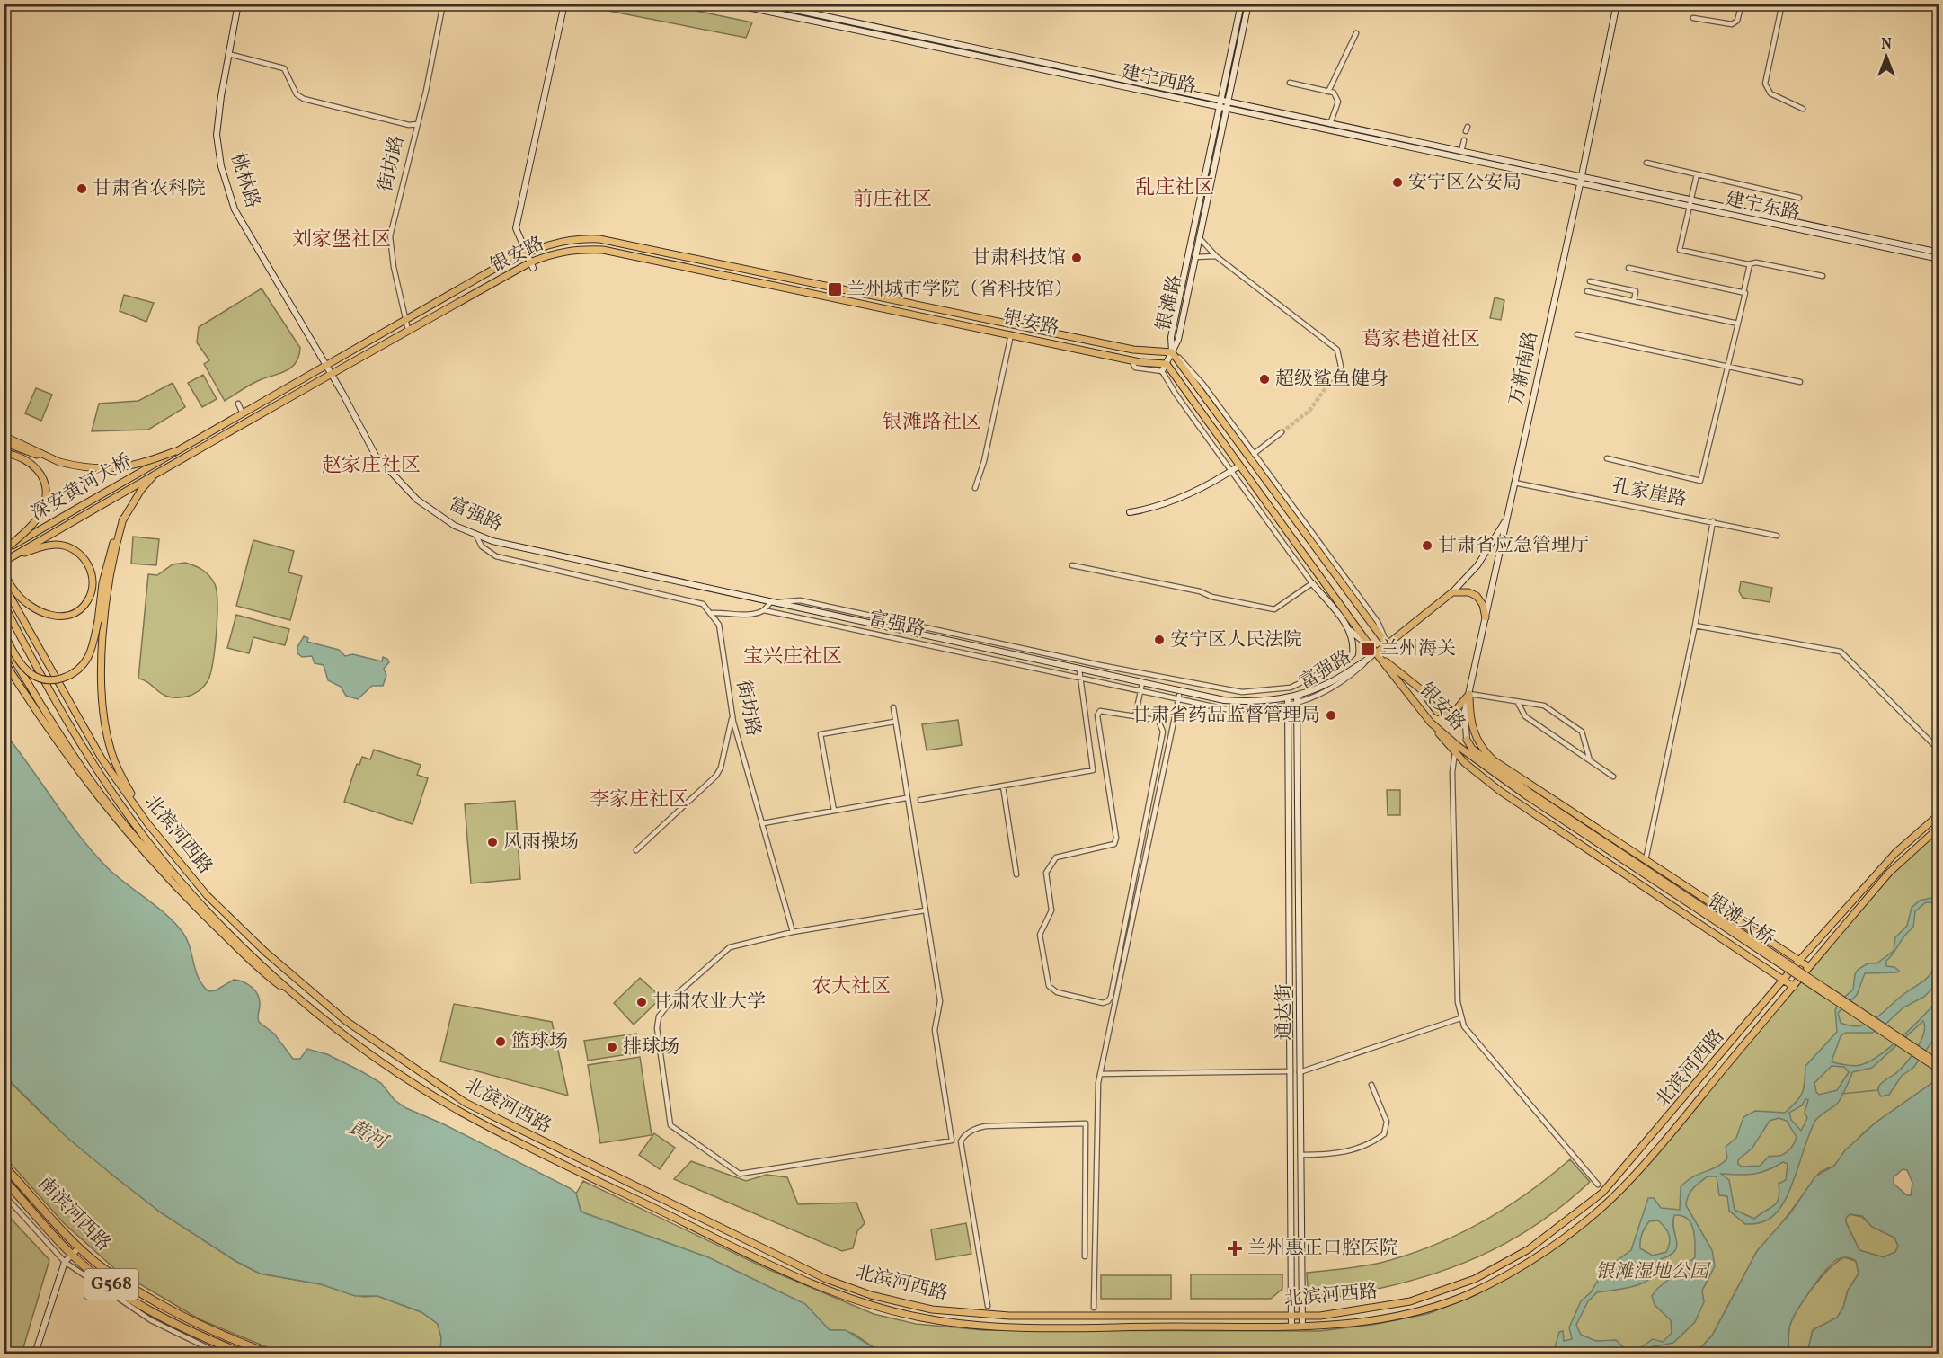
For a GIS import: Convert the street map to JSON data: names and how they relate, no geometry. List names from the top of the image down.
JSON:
{
  "streets": {
    "highway": ["南滨河西路", "G568"],
    "main road": [
      "建宁西路",
      "桃林路",
      "建宁东路",
      "银安路",
      "银滩路",
      "万新南路",
      "深安黄河大桥",
      "富强路",
      "北滨河西路",
      "银滩大桥",
      "通达街"
    ],
    "street": ["街坊路", "孔家崖路"]
  },
  "crossings": [
    ["建宁西路", "建宁东路"],
    ["建宁西路", "银滩路"],
    ["建宁西路", "万新南路"],
    ["街坊路", "银安路"],
    ["街坊路", "富强路"],
    ["桃林路", "银安路"],
    ["桃林路", "富强路"],
    ["建宁东路", "万新南路"],
    ["银安路", "银滩路"],
    ["银安路", "万新南路"],
    ["银安路", "深安黄河大桥"],
    ["银安路", "富强路"],
    ["银安路", "银滩大桥"],
    ["万新南路", "孔家崖路"],
    ["富强路", "通达街"],
    ["北滨河西路", "通达街"]
  ],
  "districts": [
    "乱庄社区",
    "前庄社区",
    "刘家堡社区",
    "葛家巷道社区",
    "银滩路社区",
    "赵家庄社区",
    "宝兴庄社区",
    "李家庄社区",
    "农大社区"
  ],
  "water": ["黄河"],
  "parks": ["银滩湿地公园"],
  "places": {
    "other": [
      "安宁区公安局",
      "甘肃省农科院",
      "甘肃科技馆",
      "超级鲨鱼健身",
      "甘肃省应急管理厅",
      "安宁区人民法院",
      "甘肃省药品监督管理局",
      "风雨操场",
      "甘肃农业大学",
      "篮球场",
      "排球场"
    ],
    "transit": ["兰州城市学院（省科技馆）", "兰州海关"],
    "health": ["兰州惠正口腔医院"]
  },
  "north": "top"
}
